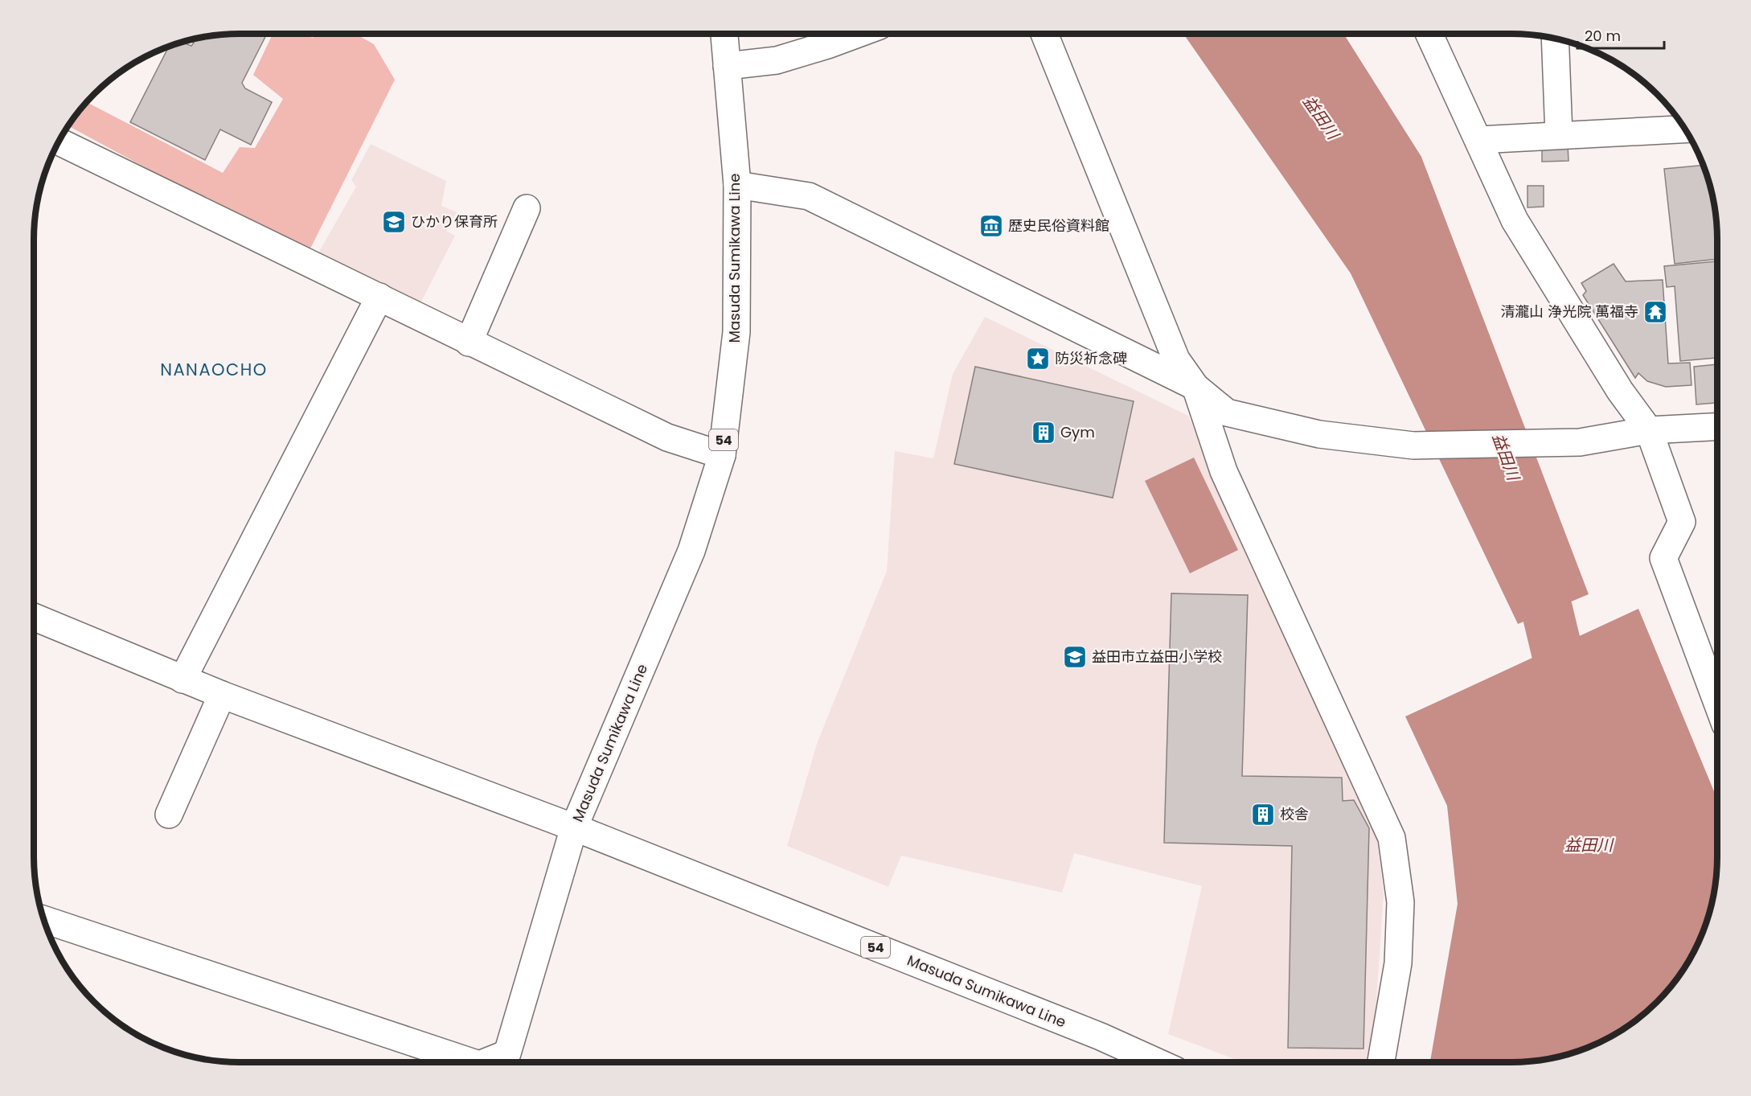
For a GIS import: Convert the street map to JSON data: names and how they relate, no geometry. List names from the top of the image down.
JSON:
{
  "streets": {
    "street": ["Masuda Sumikawa Line", "54"]
  },
  "districts": ["NANAOCHO"],
  "water": ["益田川"],
  "places": {
    "school or university": ["ひかり保育所", "益田市立益田小学校"],
    "museum": ["歴史民俗資料館"],
    "temple": ["清瀧山 浄光院 萬福寺"],
    "place": ["防災祈念碑"],
    "building": ["Gym", "校舎"]
  },
  "scale_bar": "20 m"
}
